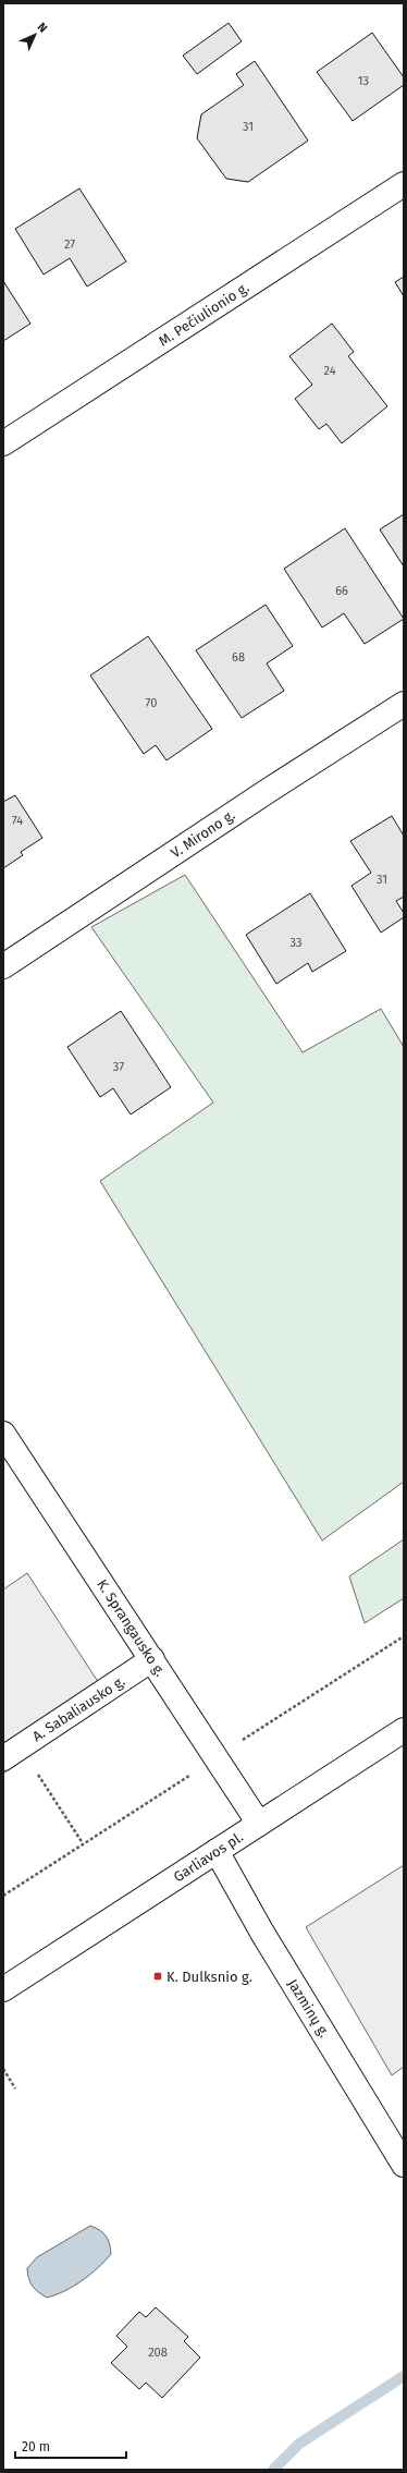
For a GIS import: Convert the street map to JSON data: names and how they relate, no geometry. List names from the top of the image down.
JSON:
{
  "streets": {
    "street": [
      "M. Pečiulionio g.",
      "V. Mirono g.",
      "K. Sprangausko g.",
      "A. Sabaliausko g.",
      "Garliavos pl.",
      "Jazminų g."
    ]
  },
  "crossings": [
    ["K. Sprangausko g.", "A. Sabaliausko g."],
    ["K. Sprangausko g.", "Garliavos pl."],
    ["Garliavos pl.", "Jazminų g."]
  ],
  "places": {
    "transit": ["K. Dulksnio g."]
  },
  "house_numbers": [
    "13",
    "31",
    "27",
    "24",
    "66",
    "68",
    "70",
    "74",
    "31",
    "33",
    "37",
    "208"
  ],
  "scale_bar": "20 m",
  "north": "top right"
}
